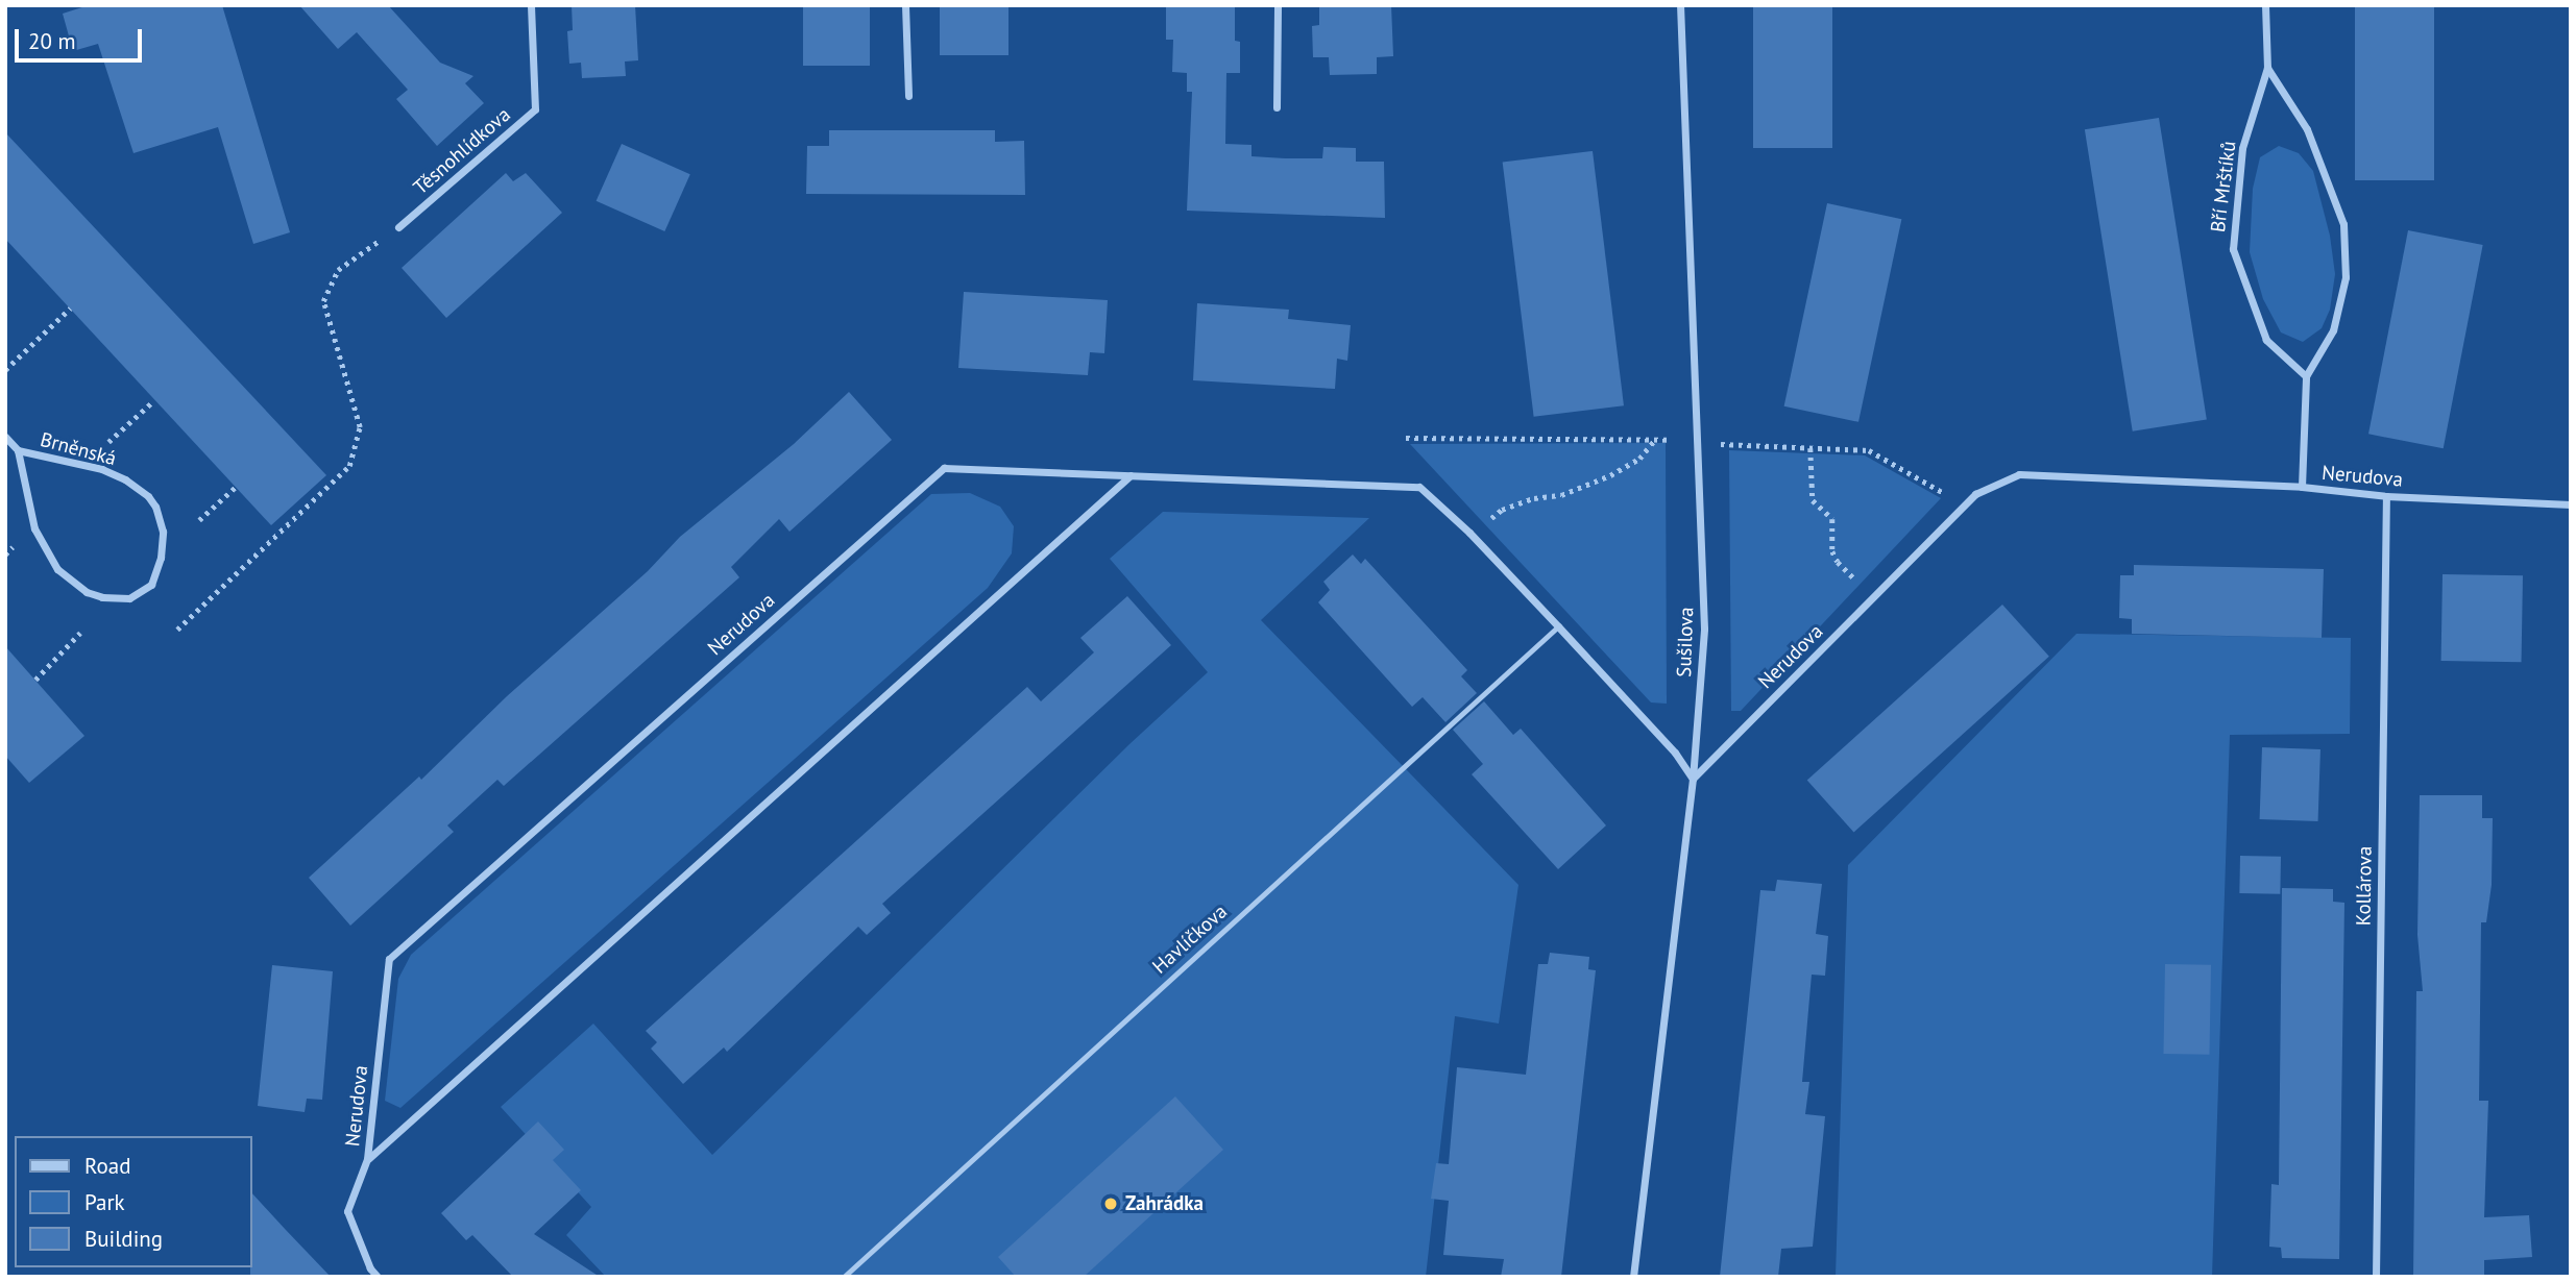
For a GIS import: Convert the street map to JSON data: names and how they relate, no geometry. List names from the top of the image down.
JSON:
{
  "streets": {
    "street": [
      "Těsnohlídkova",
      "Bří Mrštíků",
      "Brněnská",
      "Nerudova",
      "Sušilova",
      "Kollárova"
    ],
    "lane": ["Havlíčkova"]
  },
  "crossings": [
    ["Nerudova", "Sušilova"],
    ["Nerudova", "Kollárova"],
    ["Nerudova", "Havlíčkova"]
  ],
  "places": ["Zahrádka"],
  "legend": ["Road", "Park", "Building"],
  "scale_bar": "20 m"
}
